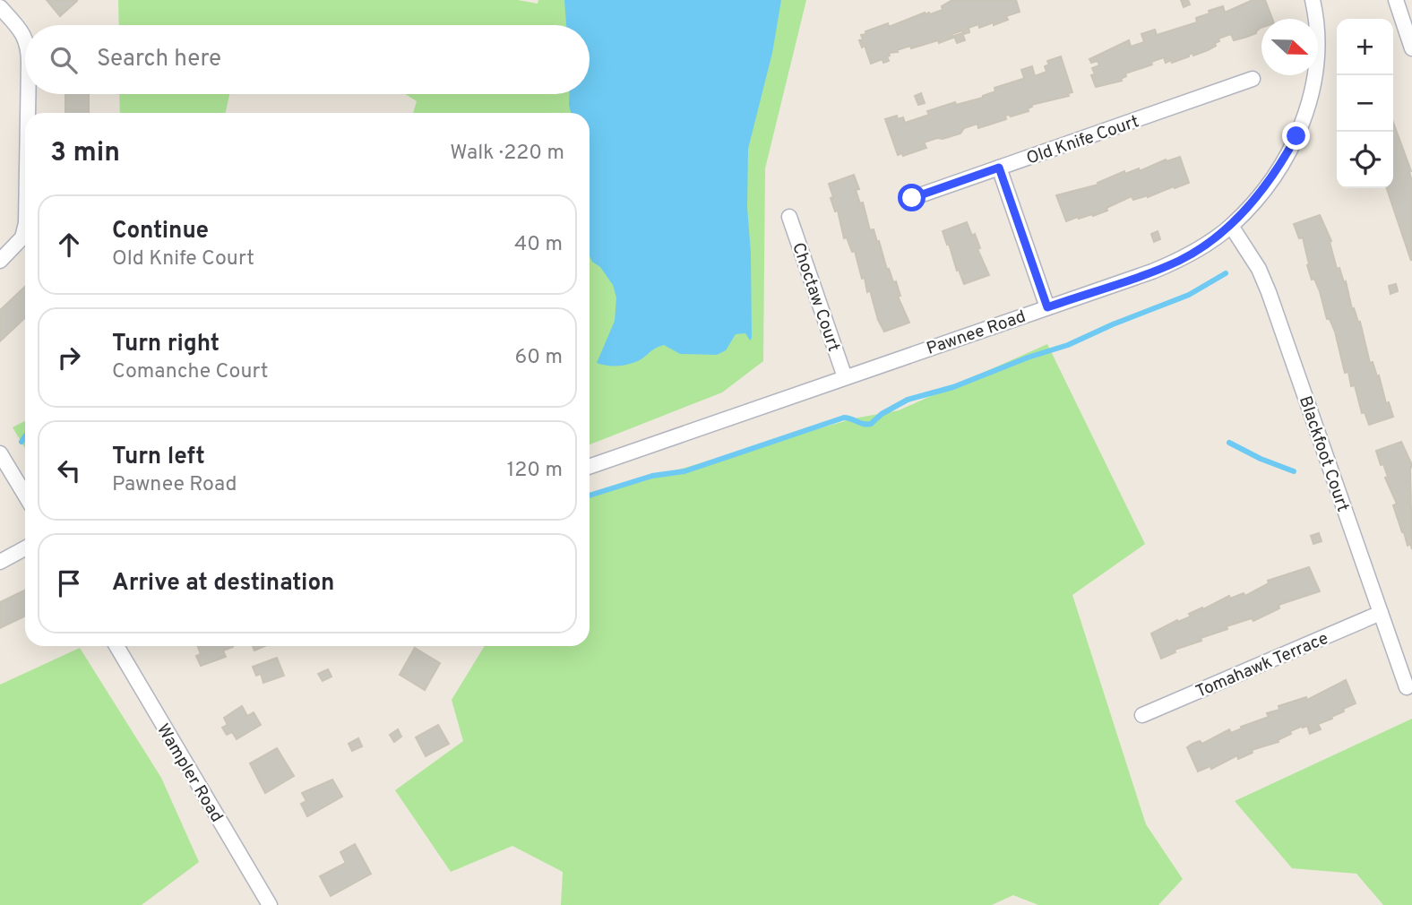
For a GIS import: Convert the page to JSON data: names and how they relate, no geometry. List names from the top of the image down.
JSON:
{
  "streets": {
    "street": [
      "Old Knife Court",
      "Choctaw Court",
      "Pawnee Road",
      "Blackfoot Court",
      "Tomahawk Terrace",
      "Wampler Road"
    ]
  },
  "crossings": [
    ["Choctaw Court", "Pawnee Road"],
    ["Pawnee Road", "Blackfoot Court"],
    ["Blackfoot Court", "Tomahawk Terrace"]
  ],
  "north": "right",
  "page": {
    "map_buttons": ["+", "−"],
    "search": "Search here",
    "heading": ["3 min", "Walk · 220 m"],
    "list": [
      ["Continue", "Old Knife Court", "40 m"],
      ["Turn right", "Comanche Court", "60 m"],
      ["Turn left", "Pawnee Road", "120 m"],
      "Arrive at destination"
    ]
  }
}
